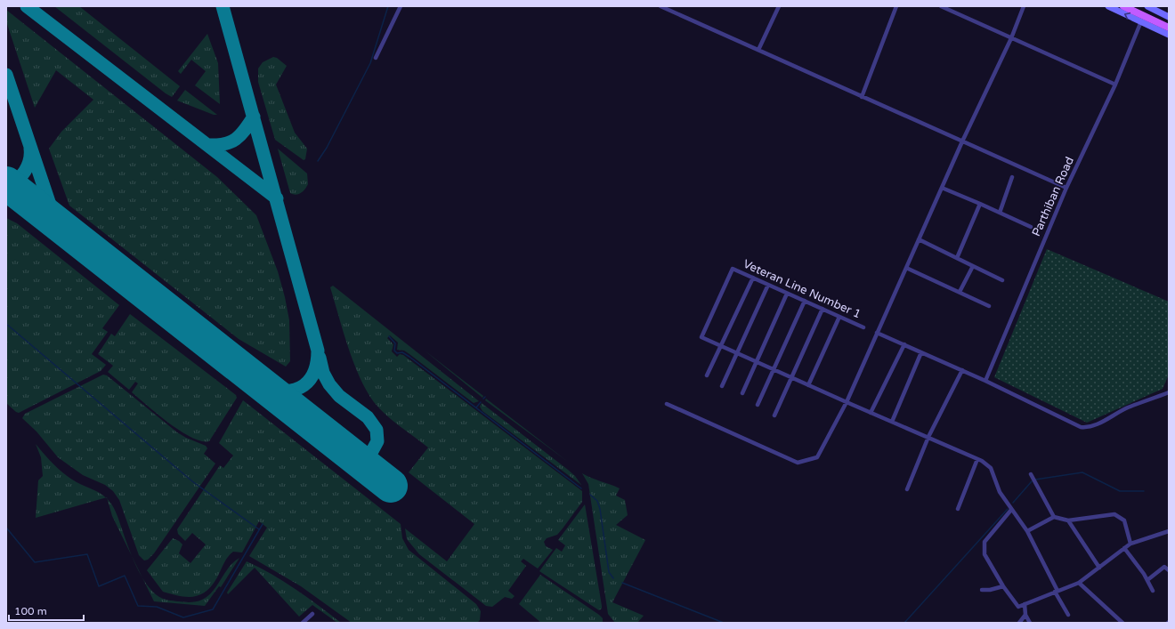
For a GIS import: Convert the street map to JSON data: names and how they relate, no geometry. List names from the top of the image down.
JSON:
{
  "streets": {
    "street": ["Parthiban Road", "Veteran Line Number 1"]
  },
  "scale_bar": "100 m"
}
